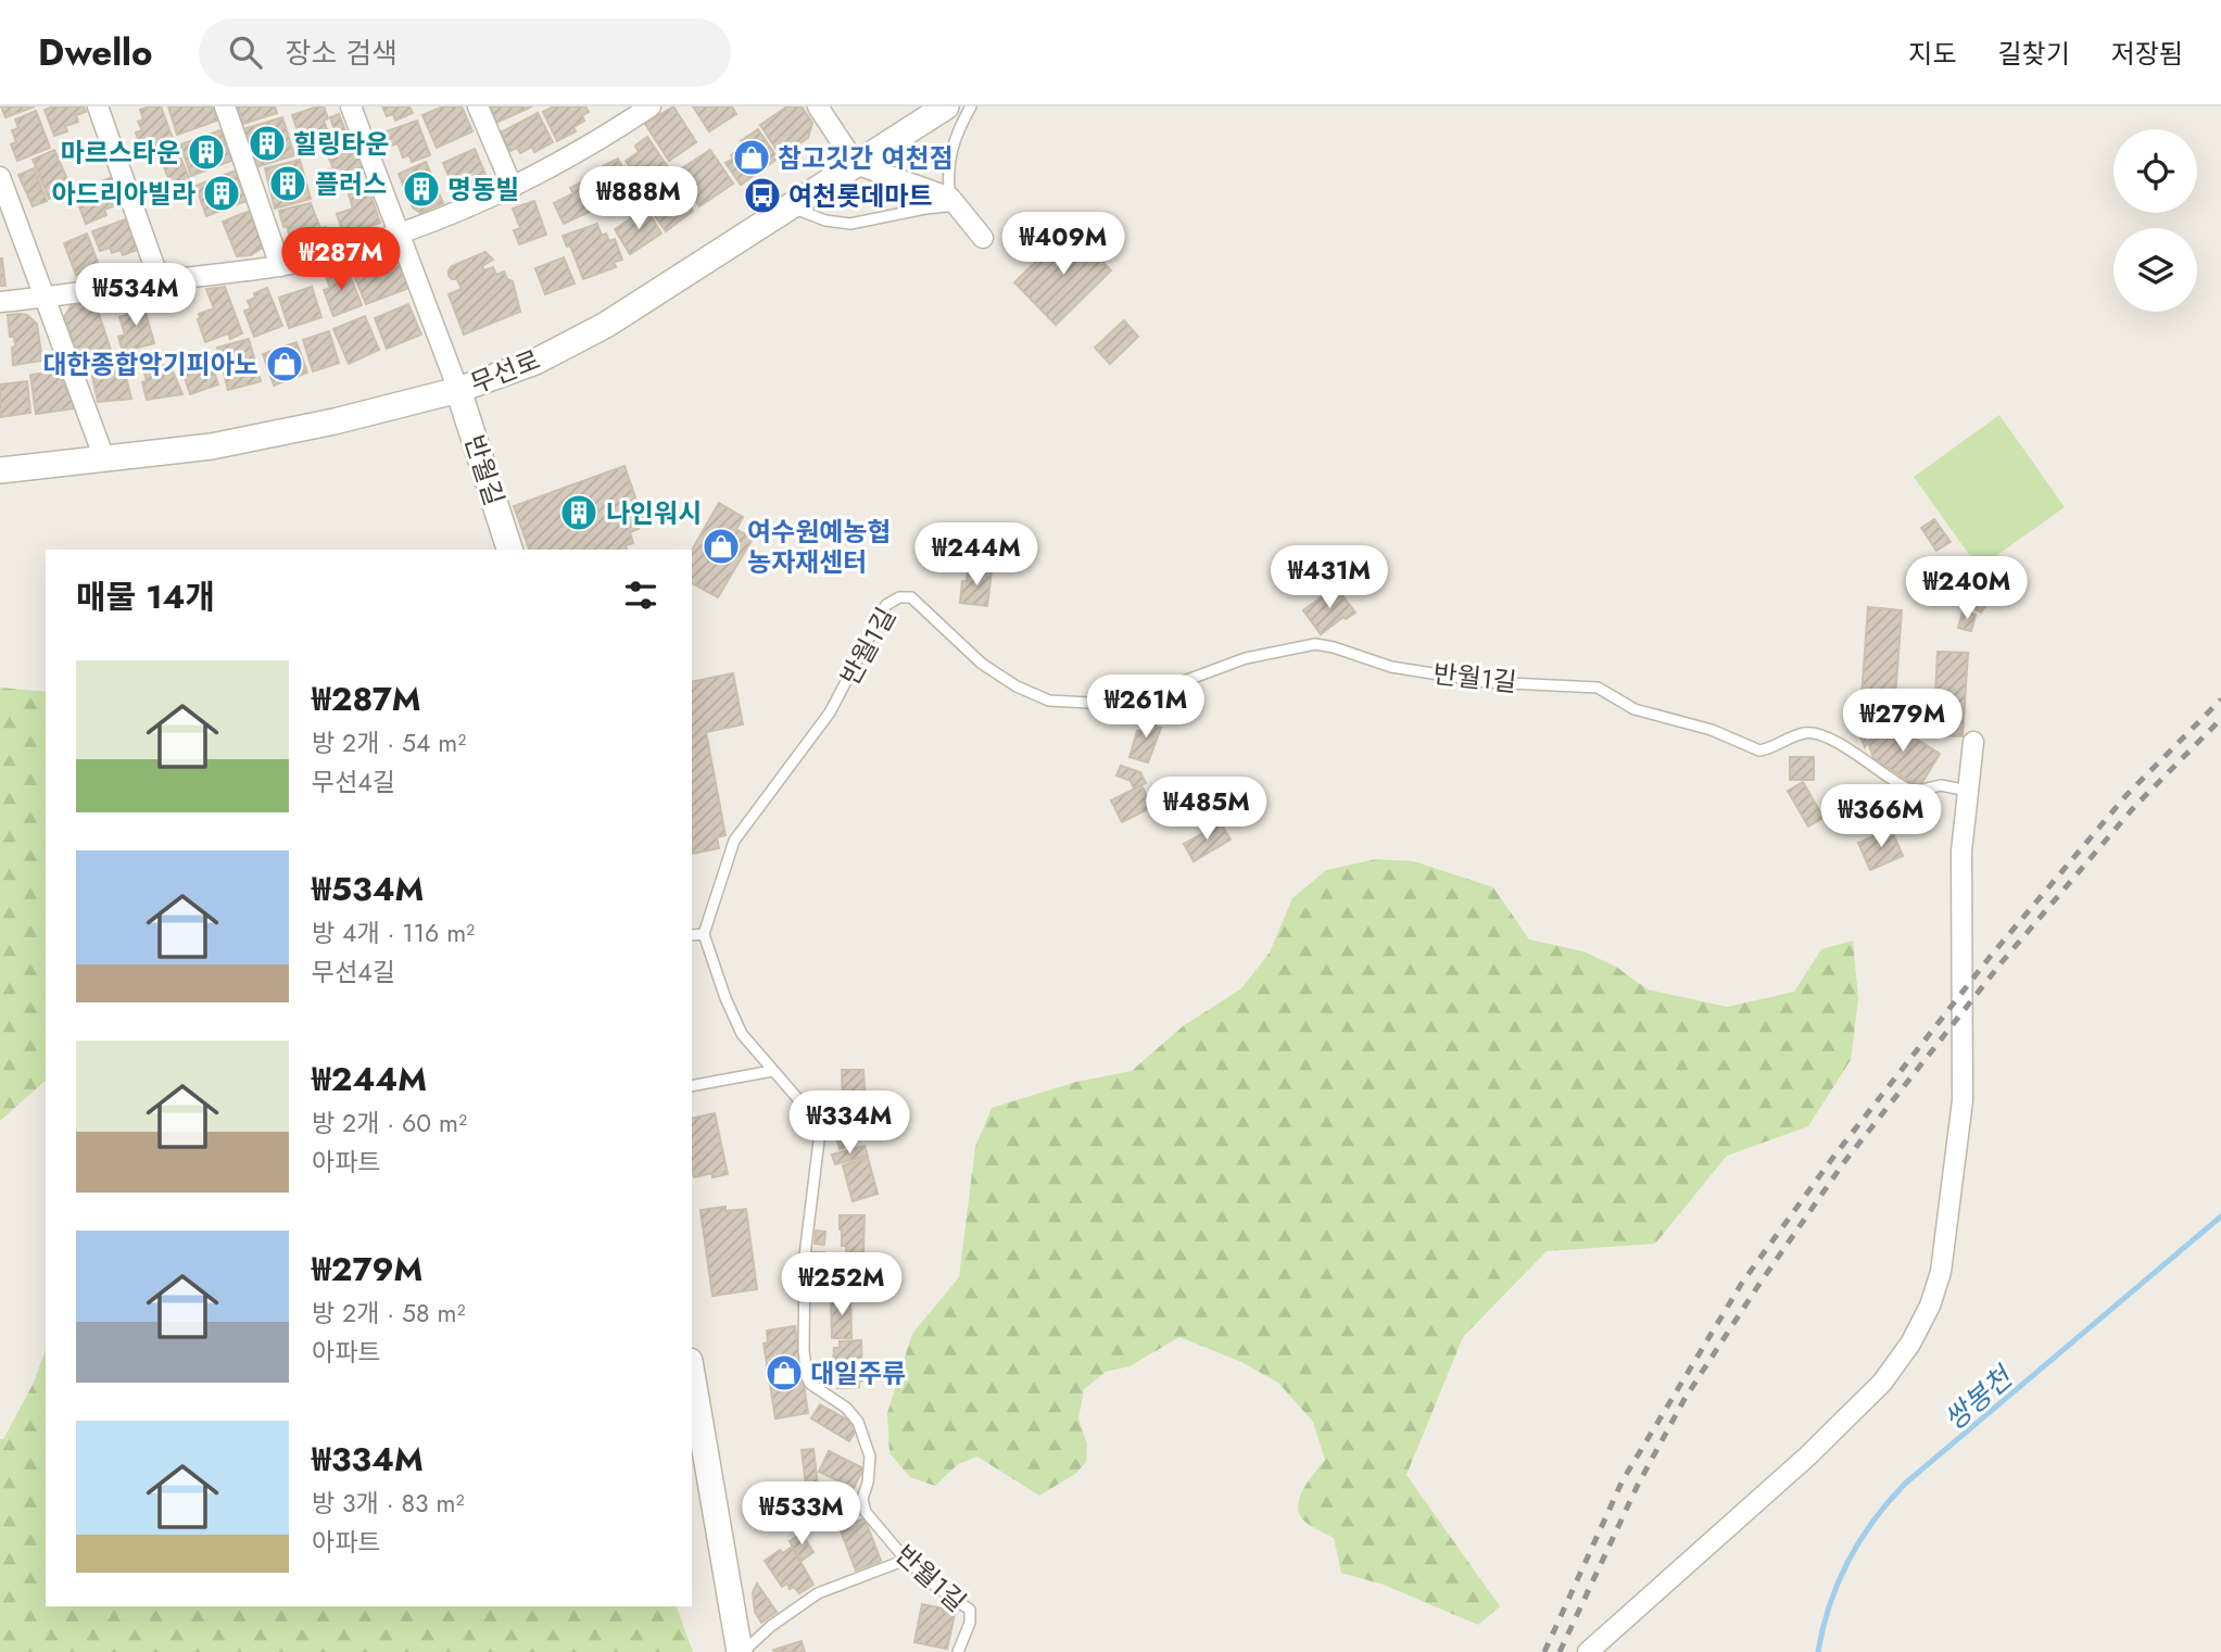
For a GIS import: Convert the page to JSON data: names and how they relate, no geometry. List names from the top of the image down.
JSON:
{
  "streets": {
    "street": ["무선로", "반월길"],
    "lane": ["반월1길"]
  },
  "crossings": [
    ["무선로", "반월길"]
  ],
  "water": ["쌍봉천"],
  "places": {
    "building": [
      "힐링타운",
      "마르스타운",
      "플러스",
      "명동빌",
      "아드리아빌라",
      "나인워시"
    ],
    "shop": [
      "참고깃간 여천점",
      "대한종합악기피아노",
      "여수원예농협 농자재센터",
      "대일주류"
    ],
    "bus stop": ["여천롯데마트"]
  },
  "page": {
    "header": "Dwello",
    "search": "장소 검색",
    "nav": ["지도", "길찾기", "저장됨"],
    "price": [
      "₩888M",
      "₩409M",
      "₩287M",
      "₩534M",
      "₩244M",
      "₩431M",
      "₩240M",
      "₩261M",
      "₩279M",
      "₩485M",
      "₩366M",
      "₩334M",
      "₩252M",
      "₩533M"
    ],
    "heading": "매물 14개",
    "list": [
      {
        "name": "₩287M",
        "note": "방 2개 · 54 m² · 무선4길"
      },
      {
        "name": "₩534M",
        "note": "방 4개 · 116 m² · 무선4길"
      },
      {
        "name": "₩244M",
        "note": "방 2개 · 60 m² · 아파트"
      },
      {
        "name": "₩279M",
        "note": "방 2개 · 58 m² · 아파트"
      },
      {
        "name": "₩334M",
        "note": "방 3개 · 83 m² · 아파트"
      }
    ]
  }
}
